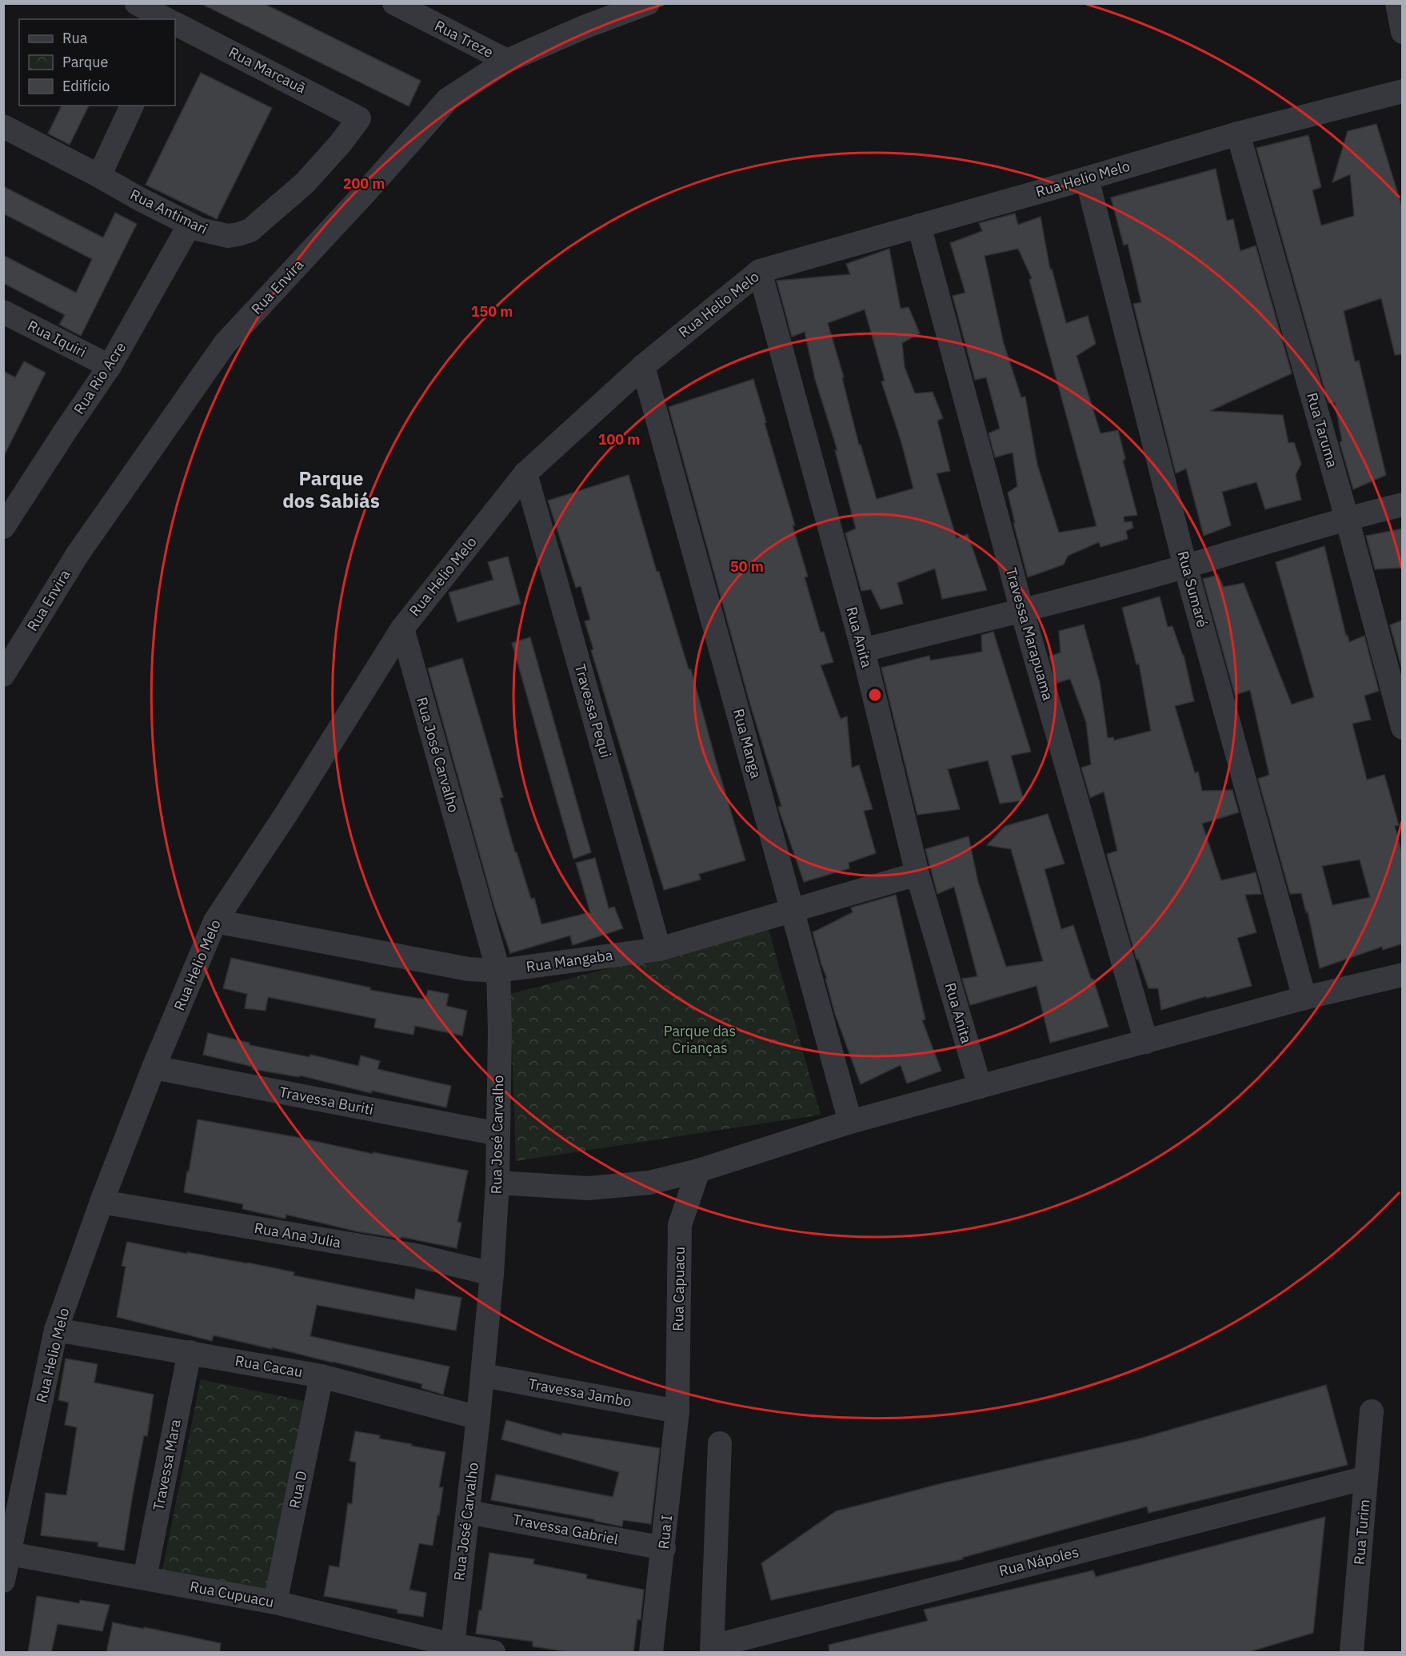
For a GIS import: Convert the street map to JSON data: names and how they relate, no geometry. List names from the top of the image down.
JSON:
{
  "streets": {
    "street": [
      "Rua Treze",
      "Rua Marcauã",
      "Rua Helio Melo",
      "Rua Antimari",
      "Rua Envira",
      "Rua Iquiri",
      "Rua Rio Acre",
      "Rua Taruma",
      "Rua Sumaré",
      "Travessa Marapuama",
      "Rua Anita",
      "Travessa Pequi",
      "Rua Manga",
      "Rua José Carvalho",
      "Rua Mangaba",
      "Travessa Buriti",
      "Rua Ana Julia",
      "Rua Capuacu",
      "Rua Cacau",
      "Travessa Jambo",
      "Travessa Mara",
      "Rua D",
      "Travessa Gabriel",
      "Rua I",
      "Rua Turim",
      "Rua Nápoles",
      "Rua Cupuacu"
    ]
  },
  "crossings": [
    ["Rua Treze", "Rua Envira"],
    ["Rua Marcauã", "Rua Antimari"],
    ["Rua Helio Melo", "Rua Taruma"],
    ["Rua Helio Melo", "Rua Sumaré"],
    ["Rua Helio Melo", "Travessa Marapuama"],
    ["Rua Helio Melo", "Rua Anita"],
    ["Rua Helio Melo", "Travessa Pequi"],
    ["Rua Helio Melo", "Rua Manga"],
    ["Rua Helio Melo", "Rua José Carvalho"],
    ["Rua Helio Melo", "Rua Mangaba"],
    ["Rua Helio Melo", "Travessa Buriti"],
    ["Rua Helio Melo", "Rua Ana Julia"],
    ["Rua Helio Melo", "Rua Cacau"],
    ["Rua Helio Melo", "Rua Cupuacu"],
    ["Rua Antimari", "Rua Rio Acre"],
    ["Rua Iquiri", "Rua Rio Acre"],
    ["Rua Anita", "Rua Mangaba"],
    ["Travessa Pequi", "Rua Mangaba"],
    ["Rua Manga", "Rua Mangaba"],
    ["Rua José Carvalho", "Rua Mangaba"],
    ["Rua José Carvalho", "Travessa Buriti"],
    ["Rua José Carvalho", "Rua Ana Julia"],
    ["Rua José Carvalho", "Rua Cacau"],
    ["Rua José Carvalho", "Travessa Jambo"],
    ["Rua José Carvalho", "Travessa Gabriel"],
    ["Rua José Carvalho", "Rua Cupuacu"],
    ["Rua Capuacu", "Travessa Jambo"],
    ["Rua Capuacu", "Rua I"],
    ["Rua Cacau", "Travessa Mara"],
    ["Rua Cacau", "Rua D"],
    ["Travessa Jambo", "Rua I"],
    ["Travessa Mara", "Rua Cupuacu"],
    ["Rua D", "Rua Cupuacu"],
    ["Travessa Gabriel", "Rua I"],
    ["Rua Turim", "Rua Nápoles"]
  ],
  "districts": ["Parque dos Sabiás"],
  "parks": ["Parque das Crianças"],
  "legend": ["Rua", "Parque", "Edifício"],
  "rings": [
    "200 m",
    "150 m",
    "100 m",
    "50 m"
  ]
}
